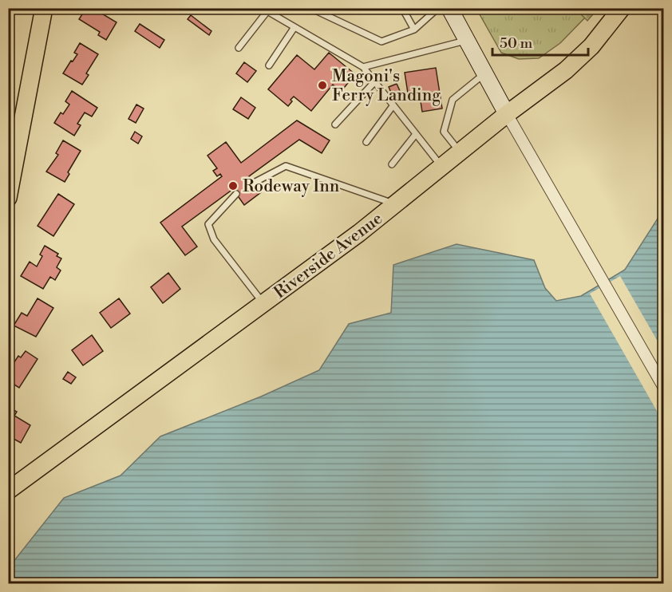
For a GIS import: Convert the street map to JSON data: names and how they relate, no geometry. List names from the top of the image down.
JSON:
{
  "streets": {
    "main road": ["Riverside Avenue"]
  },
  "places": ["Magoni's Ferry Landing", "Rodeway Inn"],
  "scale_bar": "50 m"
}
